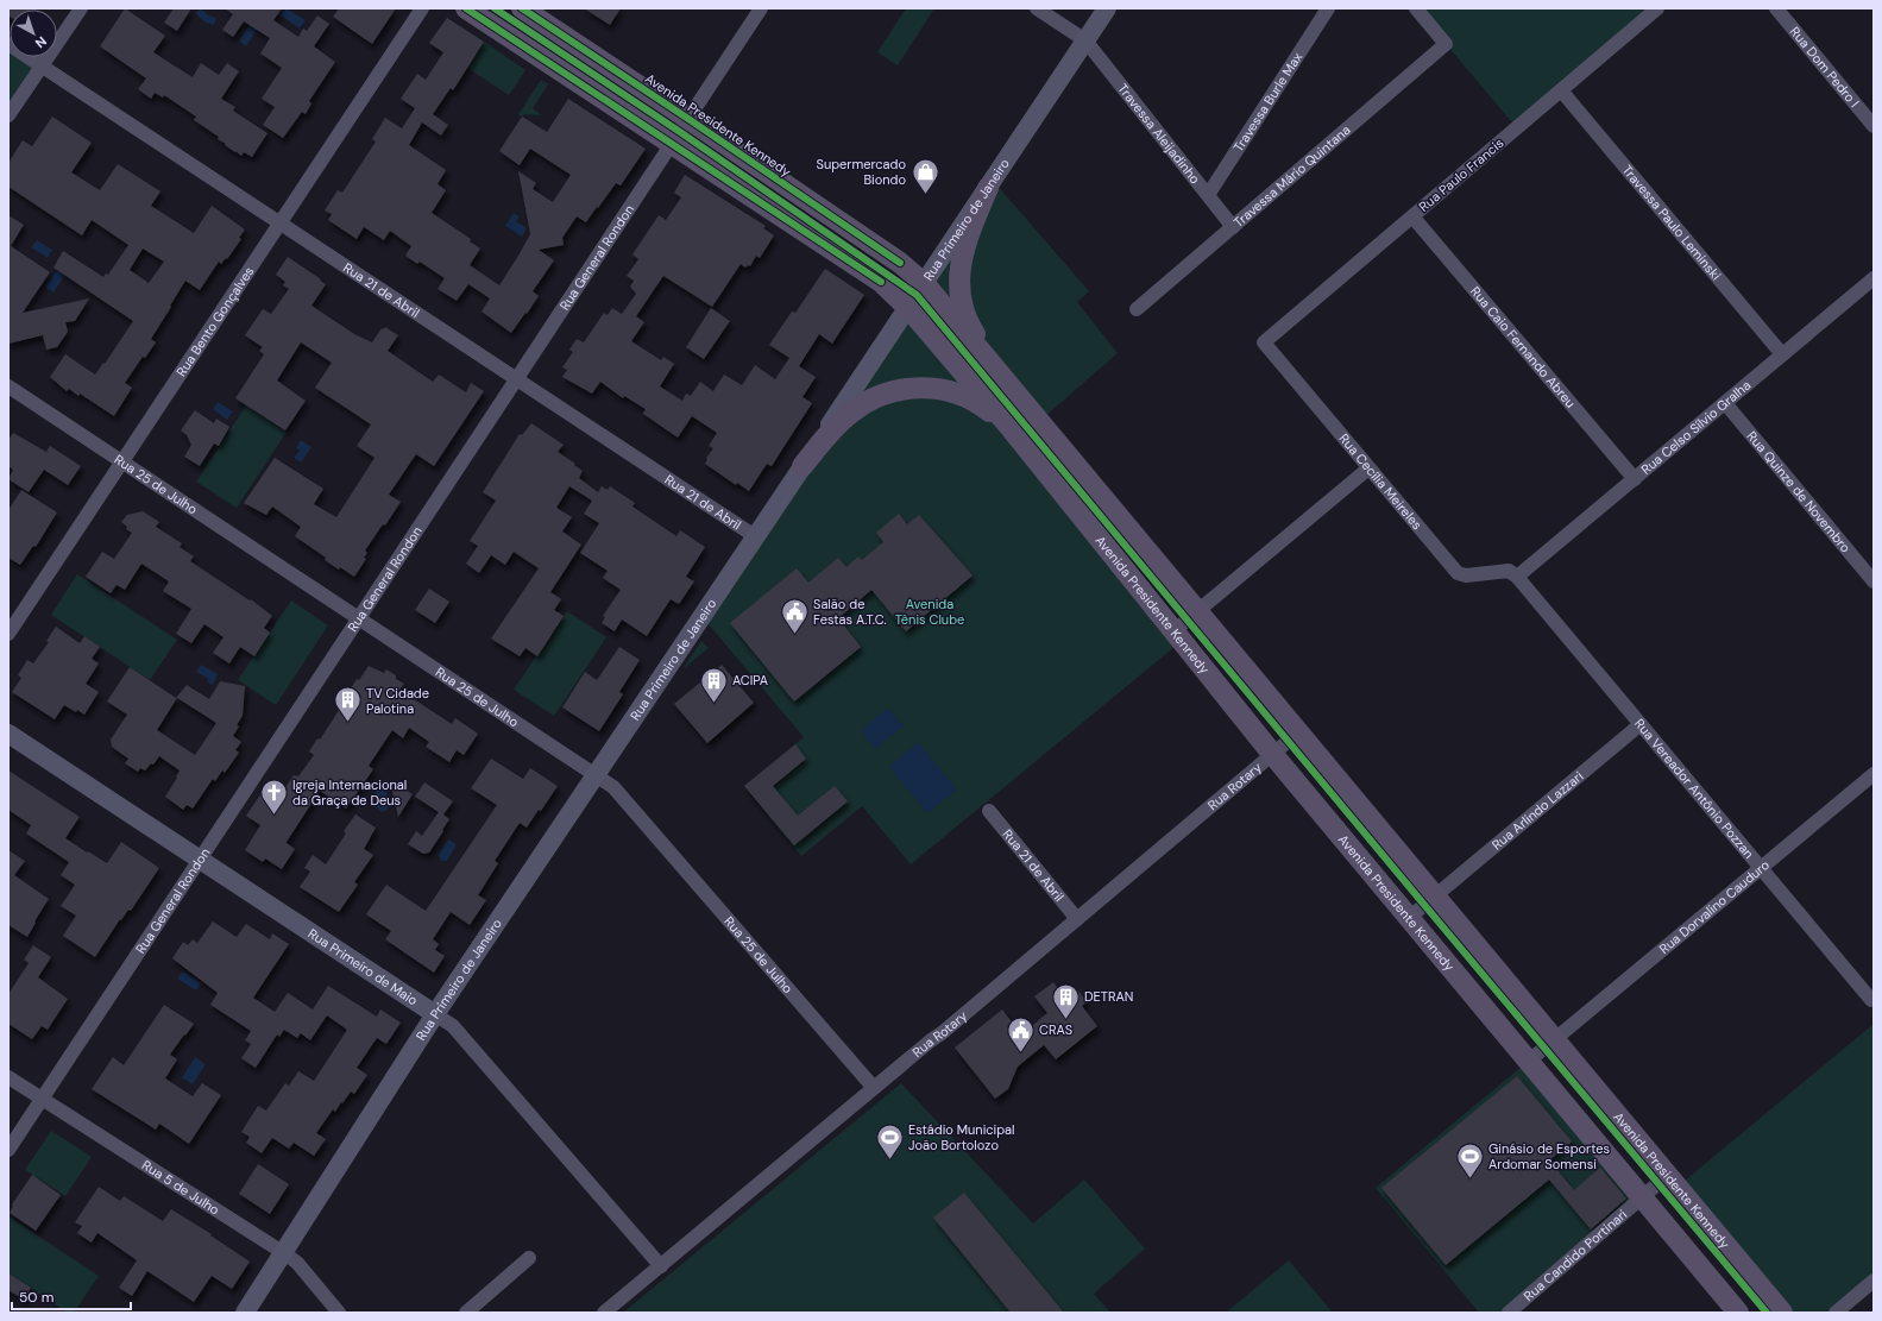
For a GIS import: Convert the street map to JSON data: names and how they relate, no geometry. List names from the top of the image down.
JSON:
{
  "streets": {
    "main road": ["Avenida Presidente Kennedy"],
    "street": [
      "Rua Dom Pedro I",
      "Travessa Burle Max",
      "Travessa Aleijadinho",
      "Rua Paulo Francis",
      "Travessa Mário Quintana",
      "Rua Primeiro de Janeiro",
      "Travessa Paulo Leminski",
      "Rua General Rondon",
      "Rua 21 de Abril",
      "Rua Bento Gonçalves",
      "Rua Caio Fernando Abreu",
      "Rua Celso Sílvio Gralha",
      "Rua Cecília Meireles",
      "Rua 25 de Julho",
      "Rua Quinze de Novembro",
      "Rua Rotary",
      "Rua Vereador Antônio Pozzan",
      "Rua Arlindo Lazzari",
      "Rua Dorvalino Cauduro",
      "Rua Primeiro de Maio",
      "Rua 5 de Julho",
      "Rua Candido Portinari"
    ]
  },
  "crossings": [
    ["Travessa Burle Max", "Travessa Aleijadinho"],
    ["Avenida Presidente Kennedy", "Rua Primeiro de Janeiro"],
    ["Avenida Presidente Kennedy", "Rua General Rondon"],
    ["Avenida Presidente Kennedy", "Rua Rotary"],
    ["Avenida Presidente Kennedy", "Rua Arlindo Lazzari"],
    ["Avenida Presidente Kennedy", "Rua Dorvalino Cauduro"],
    ["Avenida Presidente Kennedy", "Rua Candido Portinari"],
    ["Travessa Aleijadinho", "Travessa Mário Quintana"],
    ["Travessa Aleijadinho", "Rua Primeiro de Janeiro"],
    ["Rua Paulo Francis", "Travessa Paulo Leminski"],
    ["Rua Paulo Francis", "Rua Caio Fernando Abreu"],
    ["Rua Paulo Francis", "Rua Cecília Meireles"],
    ["Rua Primeiro de Janeiro", "Rua 21 de Abril"],
    ["Rua Primeiro de Janeiro", "Rua 25 de Julho"],
    ["Rua Primeiro de Janeiro", "Rua Primeiro de Maio"],
    ["Rua Primeiro de Janeiro", "Rua 5 de Julho"],
    ["Travessa Paulo Leminski", "Rua Celso Sílvio Gralha"],
    ["Rua General Rondon", "Rua 21 de Abril"],
    ["Rua General Rondon", "Rua 25 de Julho"],
    ["Rua General Rondon", "Rua Primeiro de Maio"],
    ["Rua General Rondon", "Rua 5 de Julho"],
    ["Rua 21 de Abril", "Rua Bento Gonçalves"],
    ["Rua 21 de Abril", "Rua Rotary"],
    ["Rua Bento Gonçalves", "Rua 25 de Julho"],
    ["Rua Caio Fernando Abreu", "Rua Celso Sílvio Gralha"],
    ["Rua Celso Sílvio Gralha", "Rua Cecília Meireles"],
    ["Rua Celso Sílvio Gralha", "Rua Quinze de Novembro"],
    ["Rua Celso Sílvio Gralha", "Rua Vereador Antônio Pozzan"],
    ["Rua Cecília Meireles", "Rua Vereador Antônio Pozzan"],
    ["Rua 25 de Julho", "Rua Rotary"],
    ["Rua Rotary", "Rua Primeiro de Maio"],
    ["Rua Vereador Antônio Pozzan", "Rua Arlindo Lazzari"],
    ["Rua Vereador Antônio Pozzan", "Rua Dorvalino Cauduro"]
  ],
  "parks": ["Avenida Tênis Clube"],
  "places": {
    "shop": ["Supermercado Biondo"],
    "public building": ["Salão de Festas A.T.C.", "CRAS"],
    "building": ["ACIPA", "TV Cidade Palotina", "DETRAN"],
    "church": ["Igreja Internacional da Graça de Deus"],
    "sports": ["Estádio Municipal João Bortolozo", "Ginásio de Esportes Ardomar Somensi"]
  },
  "scale_bar": "50 m",
  "north": "bottom right"
}
